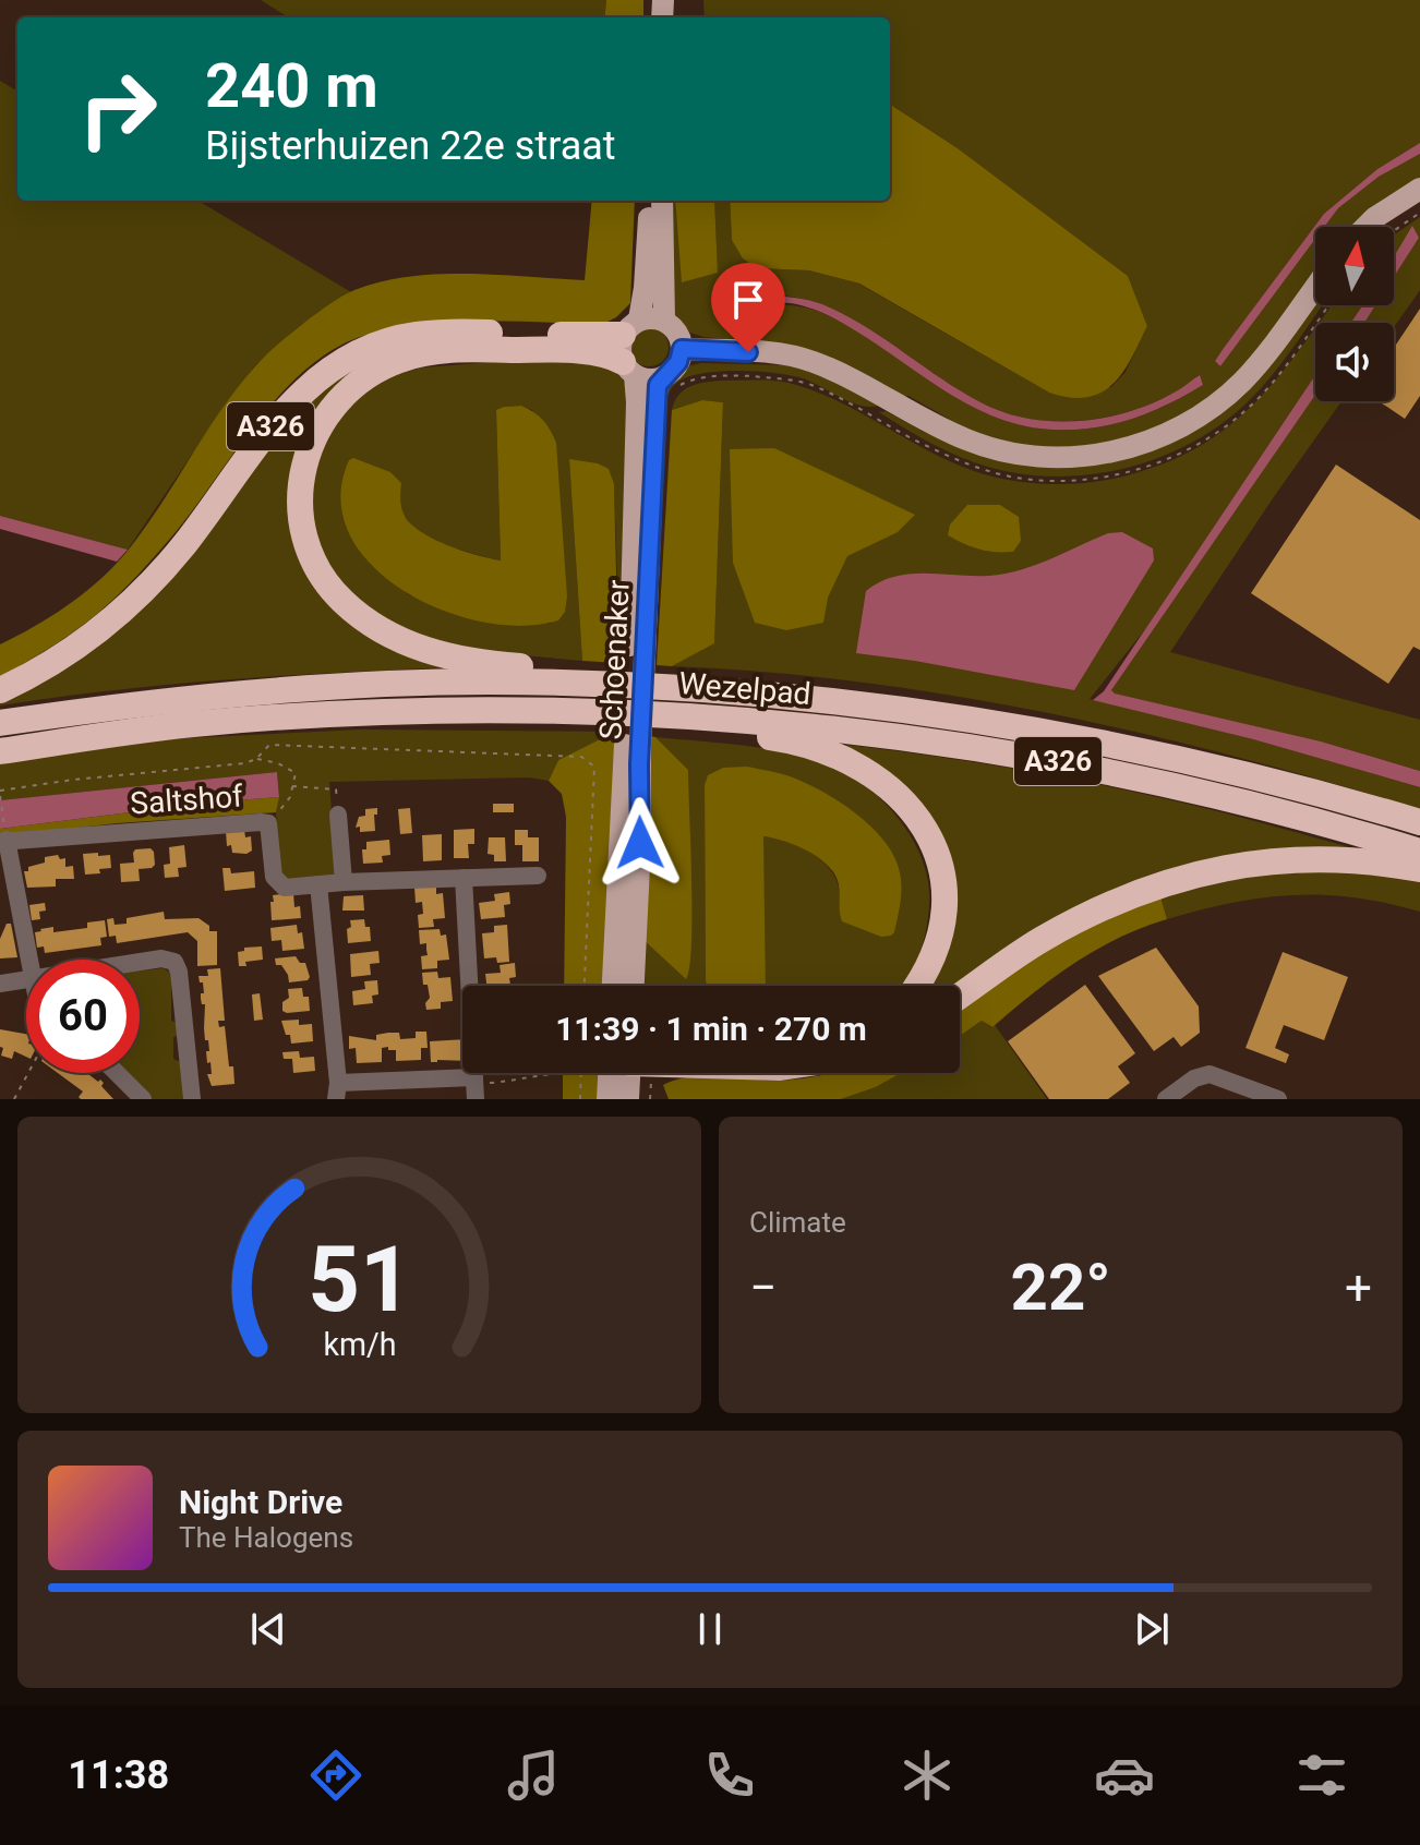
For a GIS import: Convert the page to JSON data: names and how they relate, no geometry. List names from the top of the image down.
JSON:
{
  "streets": {
    "highway": ["A326", "Wezelpad"],
    "main road": ["Schoenaker"],
    "street": ["Saltshof"]
  },
  "crossings": [
    ["A326", "Schoenaker"],
    ["A326", "Wezelpad"]
  ],
  "north": "top",
  "page": {
    "turn": ["240 m", "Bijsterhuizen 22e straat"],
    "limit": "60",
    "trip": "11:39 · 1 min · 270 m",
    "tile": "Climate",
    "heat": ["−", "22°", "+"],
    "song": ["Night Drive", "The Halogens"],
    "tabs": "11:38",
    "gauge": ["51", "km/h"]
  }
}
